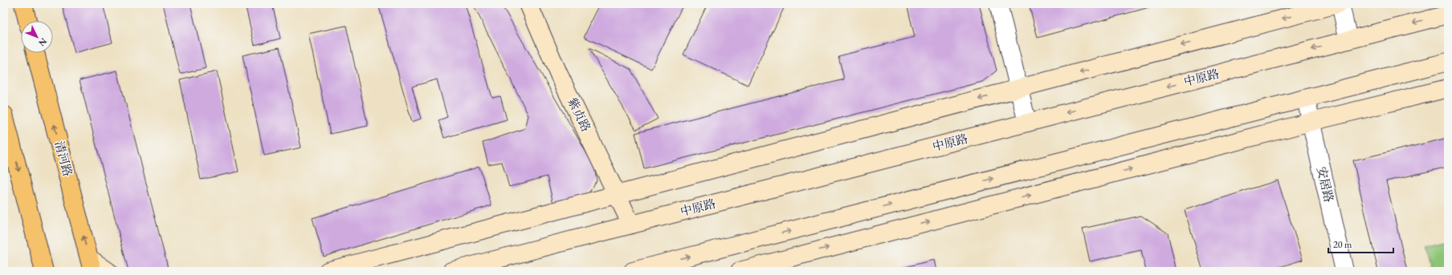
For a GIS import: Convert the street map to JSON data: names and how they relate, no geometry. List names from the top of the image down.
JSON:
{
  "streets": {
    "main road": ["清河路"],
    "street": ["中原路", "紫贞路", "安居路"]
  },
  "crossings": [
    ["中原路", "紫贞路"]
  ],
  "scale_bar": "20 m",
  "north": "bottom right"
}
